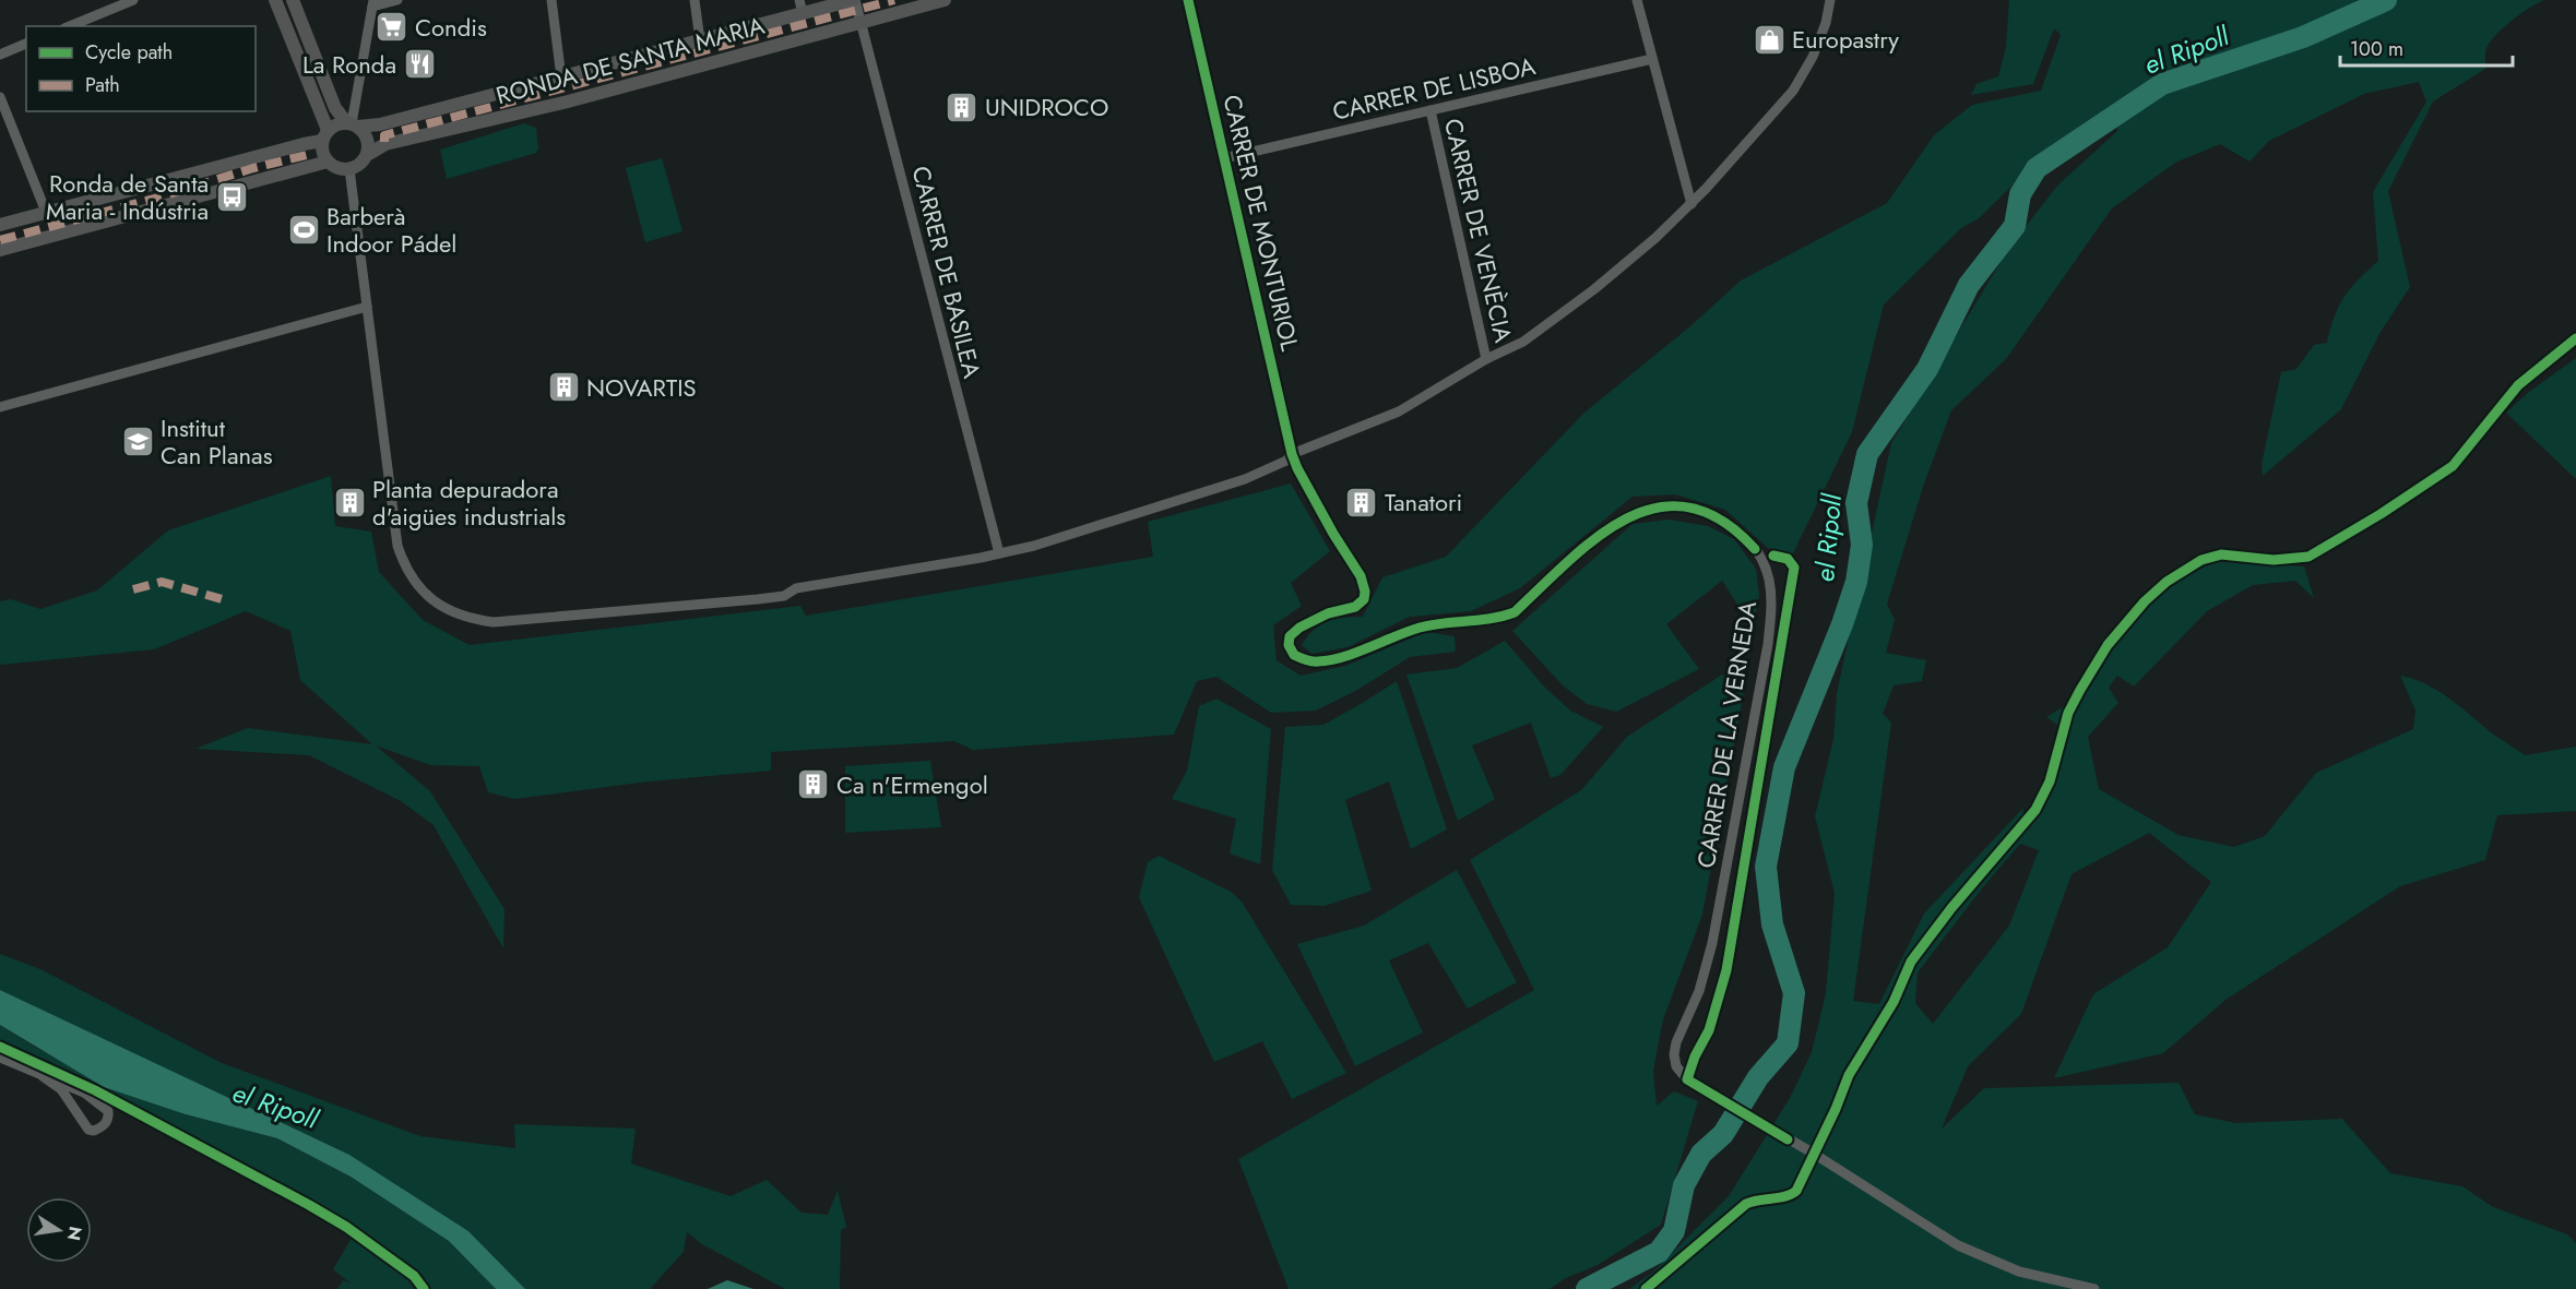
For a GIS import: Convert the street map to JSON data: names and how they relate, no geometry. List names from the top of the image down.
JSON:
{
  "streets": {
    "street": [
      "RONDA DE SANTA MARIA",
      "CARRER DE LISBOA",
      "CARRER DE MONTURIOL",
      "CARRER DE VENÈCIA",
      "CARRER DE BASILEA",
      "CARRER DE LA VERNEDA"
    ]
  },
  "crossings": [
    ["RONDA DE SANTA MARIA", "CARRER DE BASILEA"],
    ["CARRER DE LISBOA", "CARRER DE MONTURIOL"],
    ["CARRER DE LISBOA", "CARRER DE VENÈCIA"],
    ["CARRER DE MONTURIOL", "CARRER DE LA VERNEDA"]
  ],
  "water": ["el Ripoll"],
  "places": {
    "supermarket": ["Condis"],
    "shop": ["Europastry"],
    "restaurant": ["La Ronda"],
    "building": [
      "UNIDROCO",
      "NOVARTIS",
      "Tanatori",
      "Planta depuradora d'aigües industrials",
      "Ca n'Ermengol"
    ],
    "bus stop": ["Ronda de Santa Maria - Indústria"],
    "sports": ["Barberà Indoor Pádel"],
    "school or university": ["Institut Can Planas"]
  },
  "legend": ["Cycle path", "Path"],
  "scale_bar": "100 m",
  "north": "right"
}
